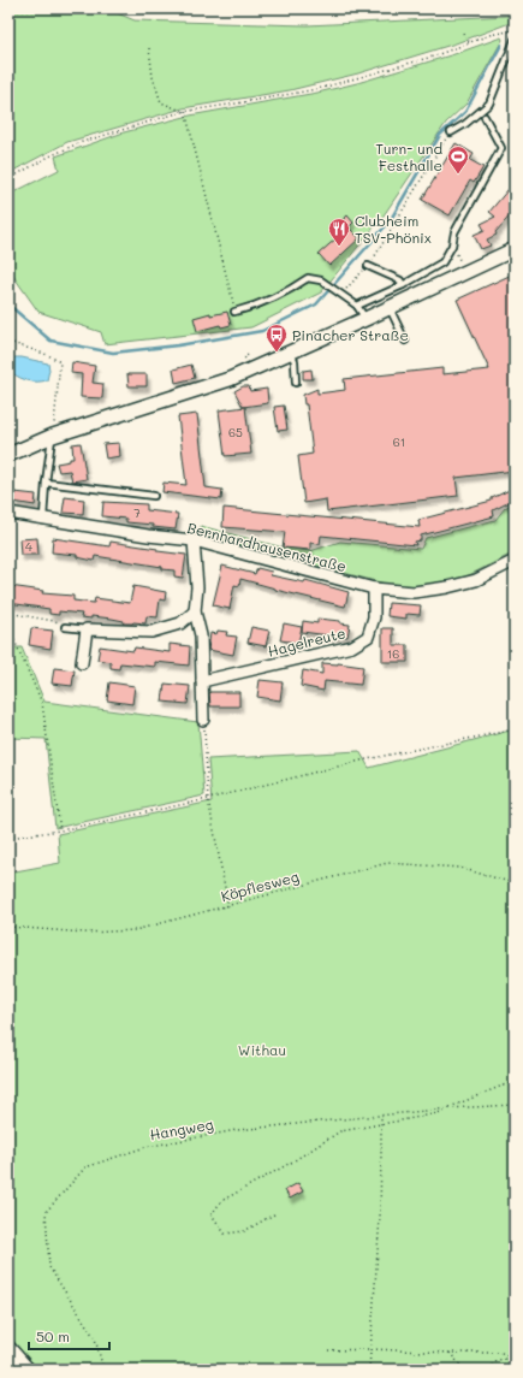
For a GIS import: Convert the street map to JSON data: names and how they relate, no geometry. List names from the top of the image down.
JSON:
{
  "streets": {
    "street": ["Bernhardhausenstraße", "Hagelreute"],
    "path": ["Köpflesweg", "Hangweg"]
  },
  "crossings": [
    ["Bernhardhausenstraße", "Hagelreute"]
  ],
  "parks": ["Withau"],
  "places": {
    "sports": ["Turn- und Festhalle"],
    "restaurant": ["Clubheim TSV-Phönix"],
    "bus stop": ["Pinacher Straße"]
  },
  "house_numbers": [
    "65",
    "61",
    "7",
    "4",
    "16"
  ],
  "scale_bar": "50 m"
}
